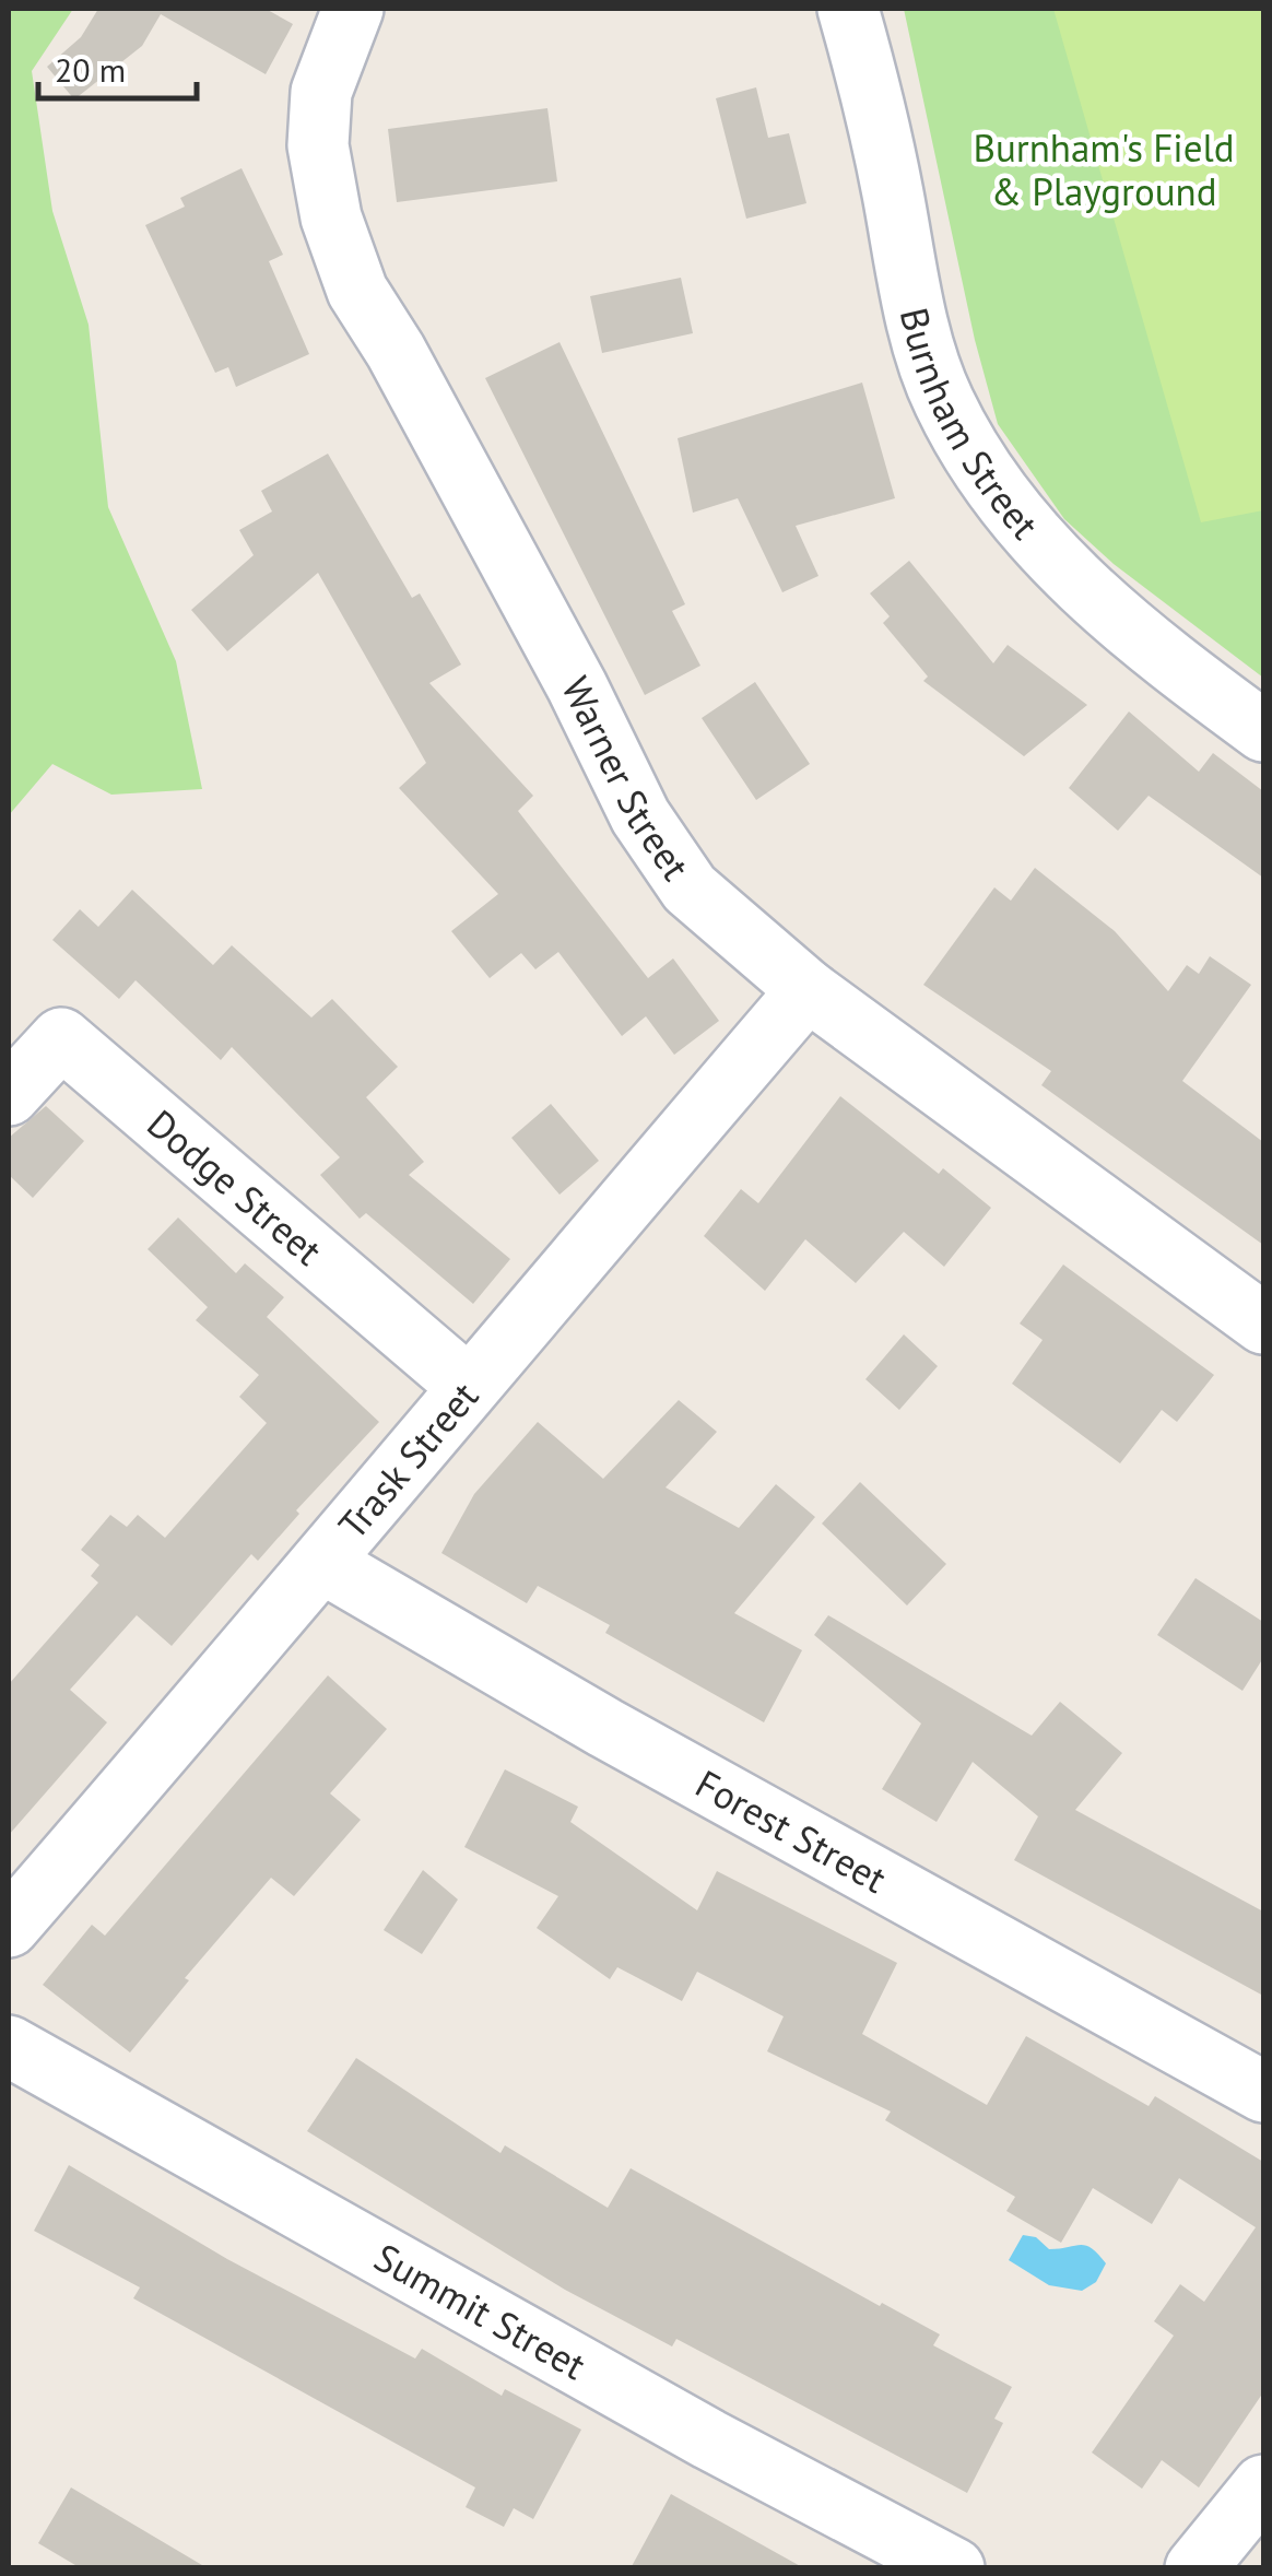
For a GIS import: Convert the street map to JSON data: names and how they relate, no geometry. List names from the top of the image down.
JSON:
{
  "streets": {
    "street": [
      "Burnham Street",
      "Warner Street",
      "Dodge Street",
      "Trask Street",
      "Forest Street",
      "Summit Street"
    ]
  },
  "crossings": [
    ["Warner Street", "Trask Street"],
    ["Dodge Street", "Trask Street"],
    ["Trask Street", "Forest Street"]
  ],
  "parks": ["Burnham's Field & Playground"],
  "scale_bar": "20 m"
}
